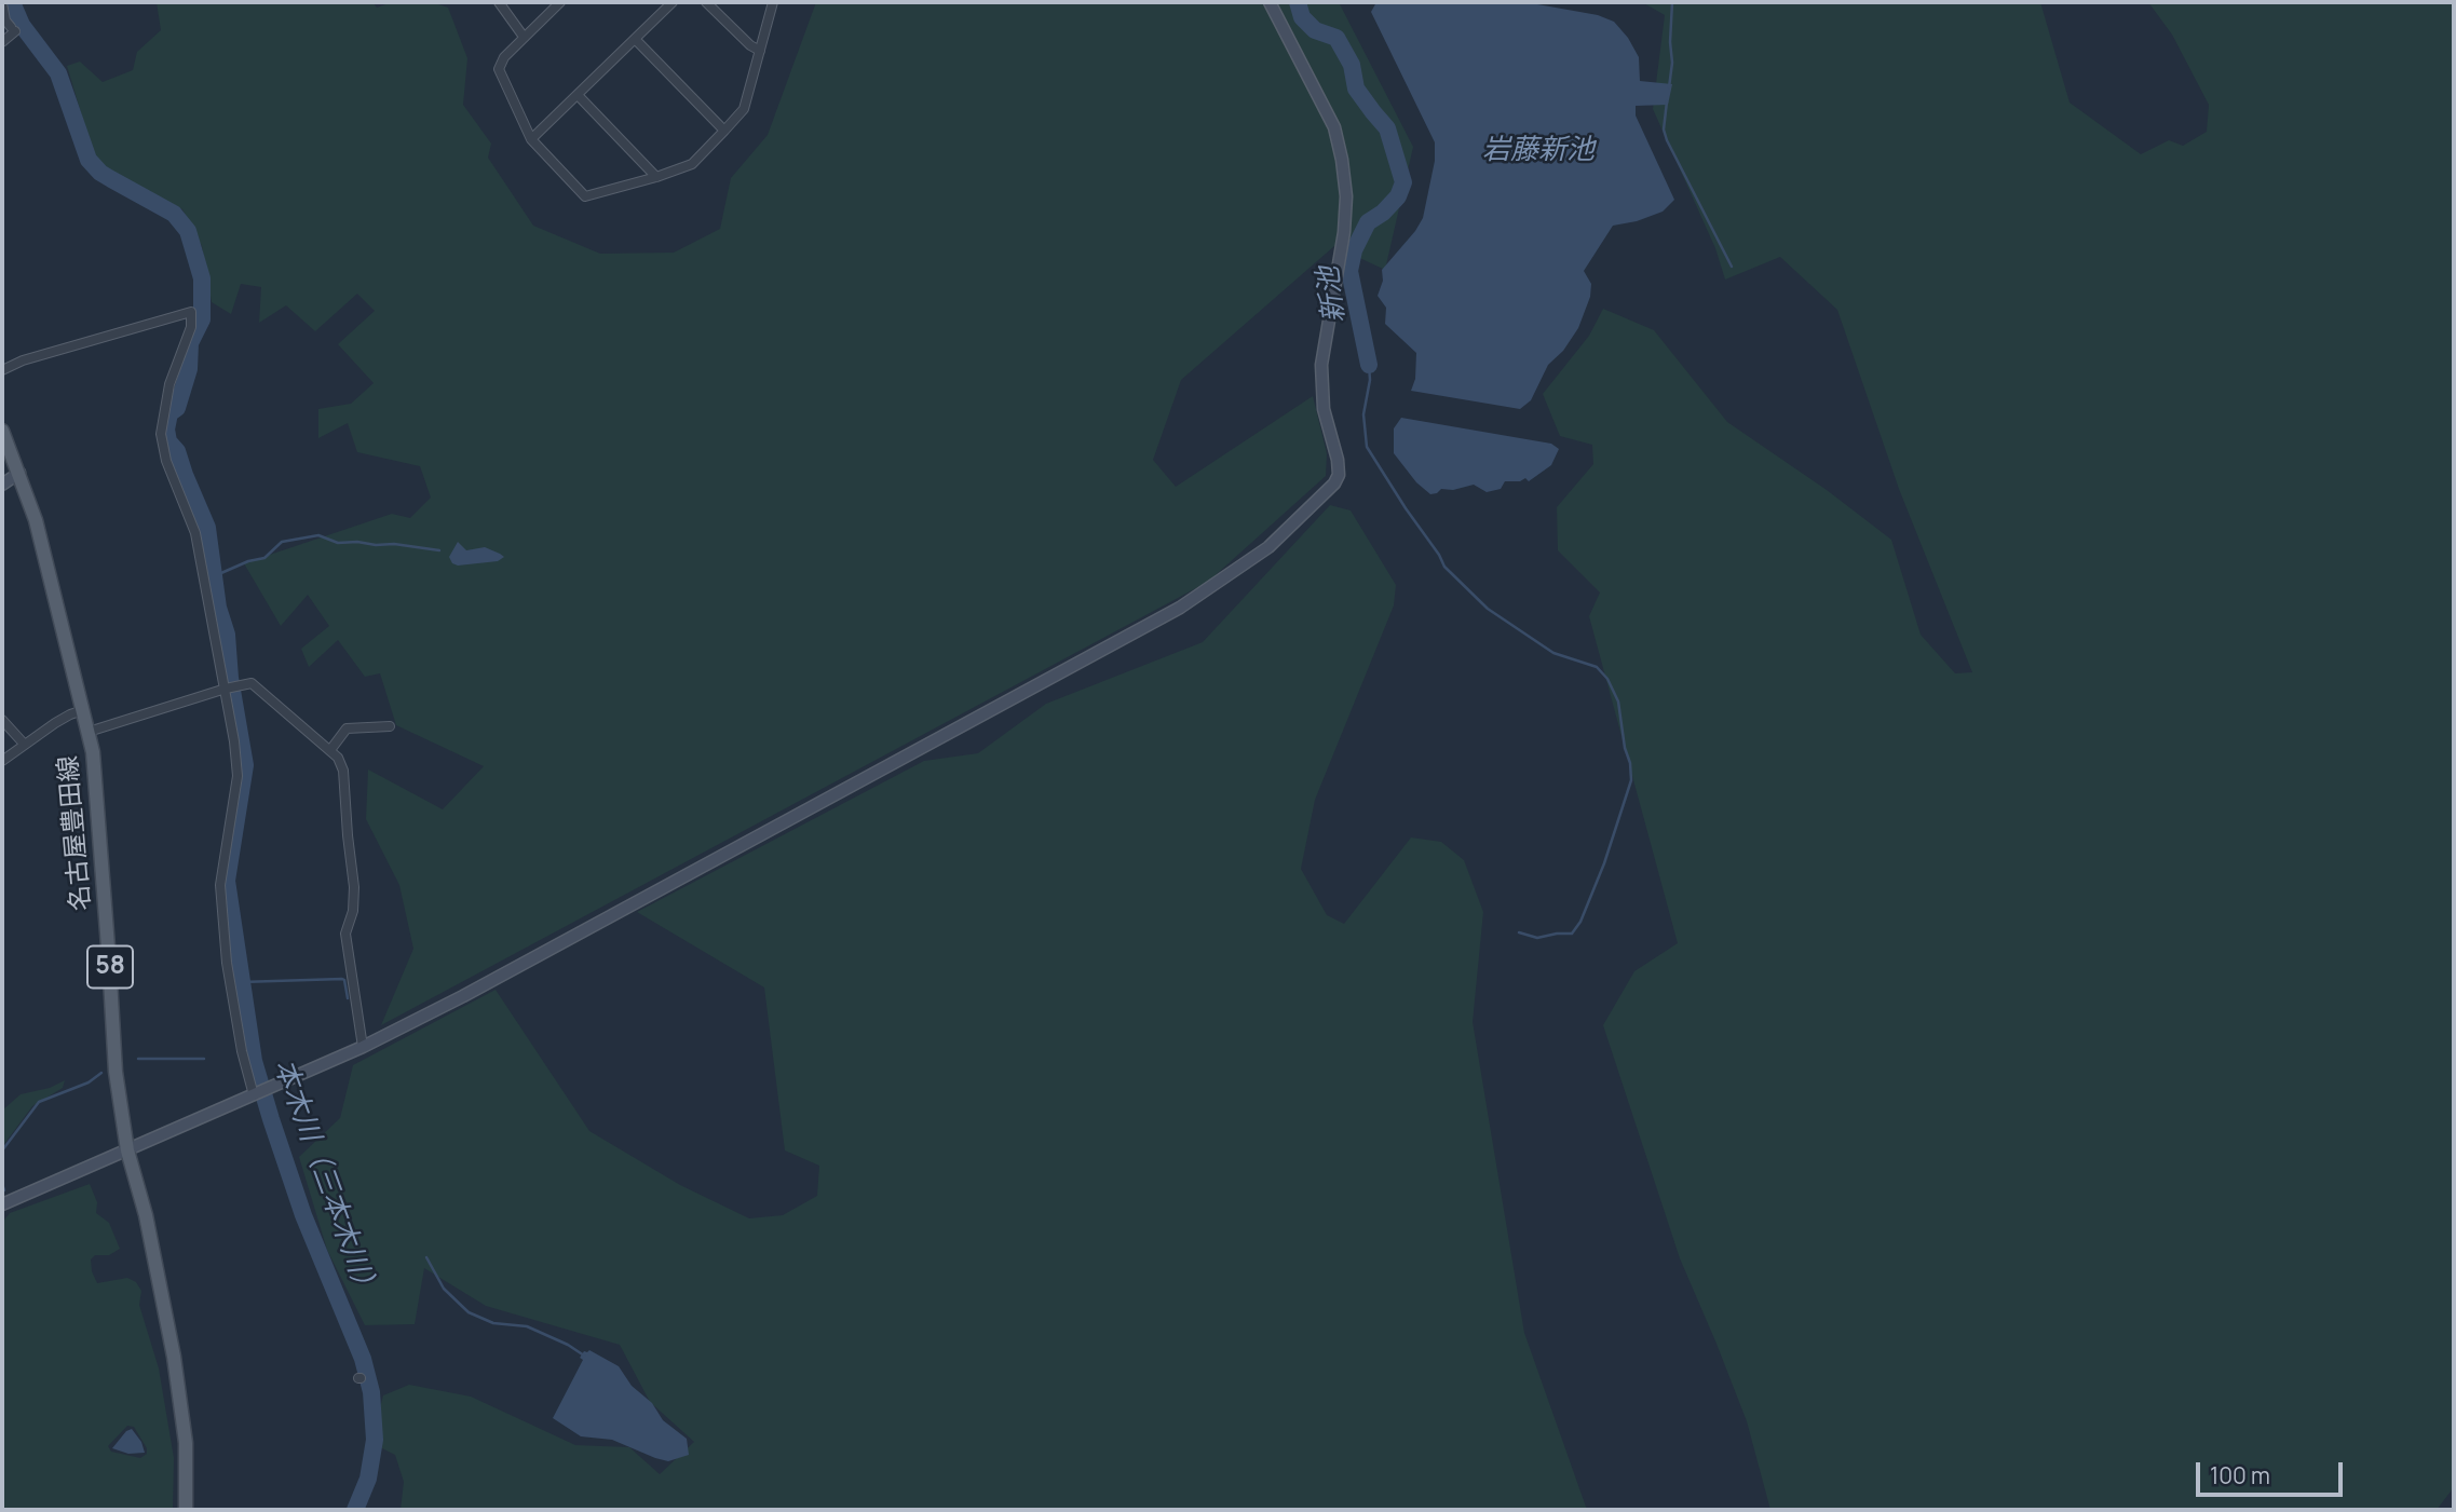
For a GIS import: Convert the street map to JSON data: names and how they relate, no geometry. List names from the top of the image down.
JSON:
{
  "streets": {
    "main road": ["名古屋豊田線", "58"]
  },
  "water": ["岩藤新池", "新池", "本木川（三本木川）"],
  "scale_bar": "100 m"
}
